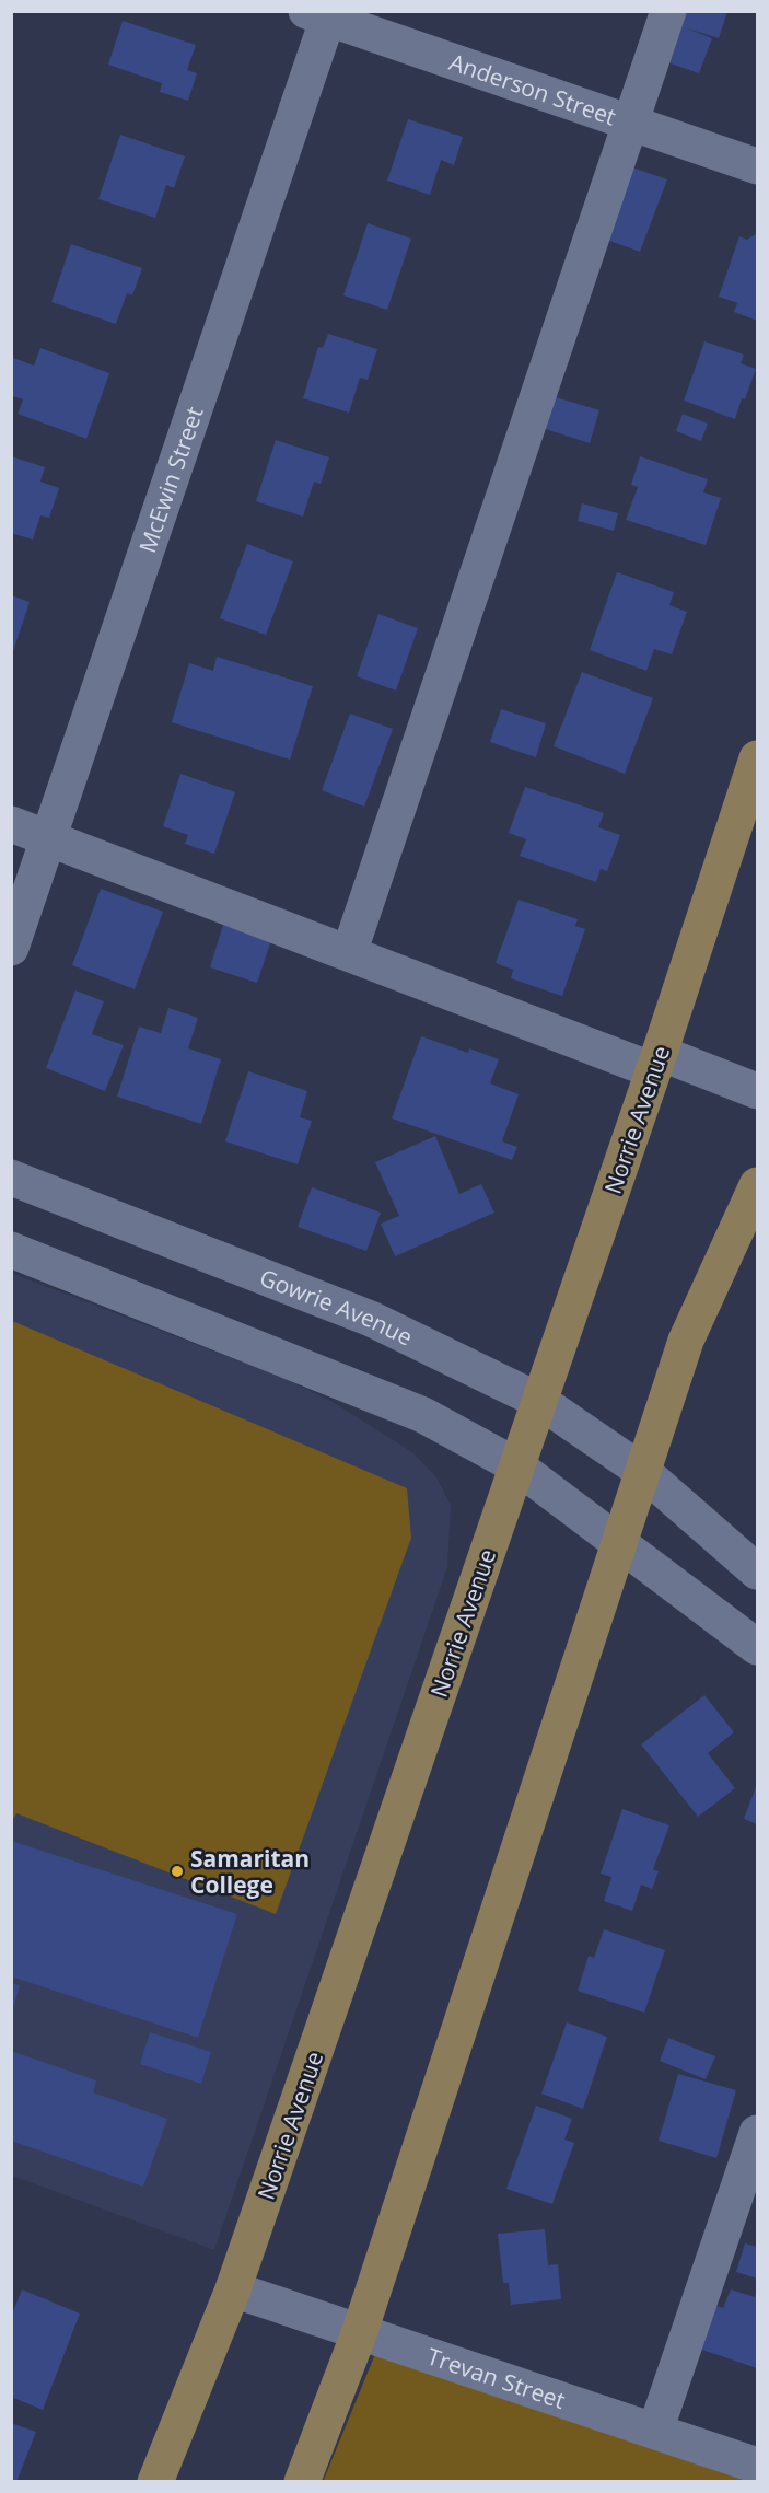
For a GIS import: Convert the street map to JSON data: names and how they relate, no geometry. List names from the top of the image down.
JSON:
{
  "streets": {
    "main road": ["Norrie Avenue"],
    "street": [
      "Anderson Street",
      "McEwin Street",
      "Gowrie Avenue",
      "Trevan Street"
    ]
  },
  "crossings": [
    ["Anderson Street", "McEwin Street"],
    ["Norrie Avenue", "Gowrie Avenue"],
    ["Norrie Avenue", "Trevan Street"]
  ],
  "places": ["Samaritan College"]
}
